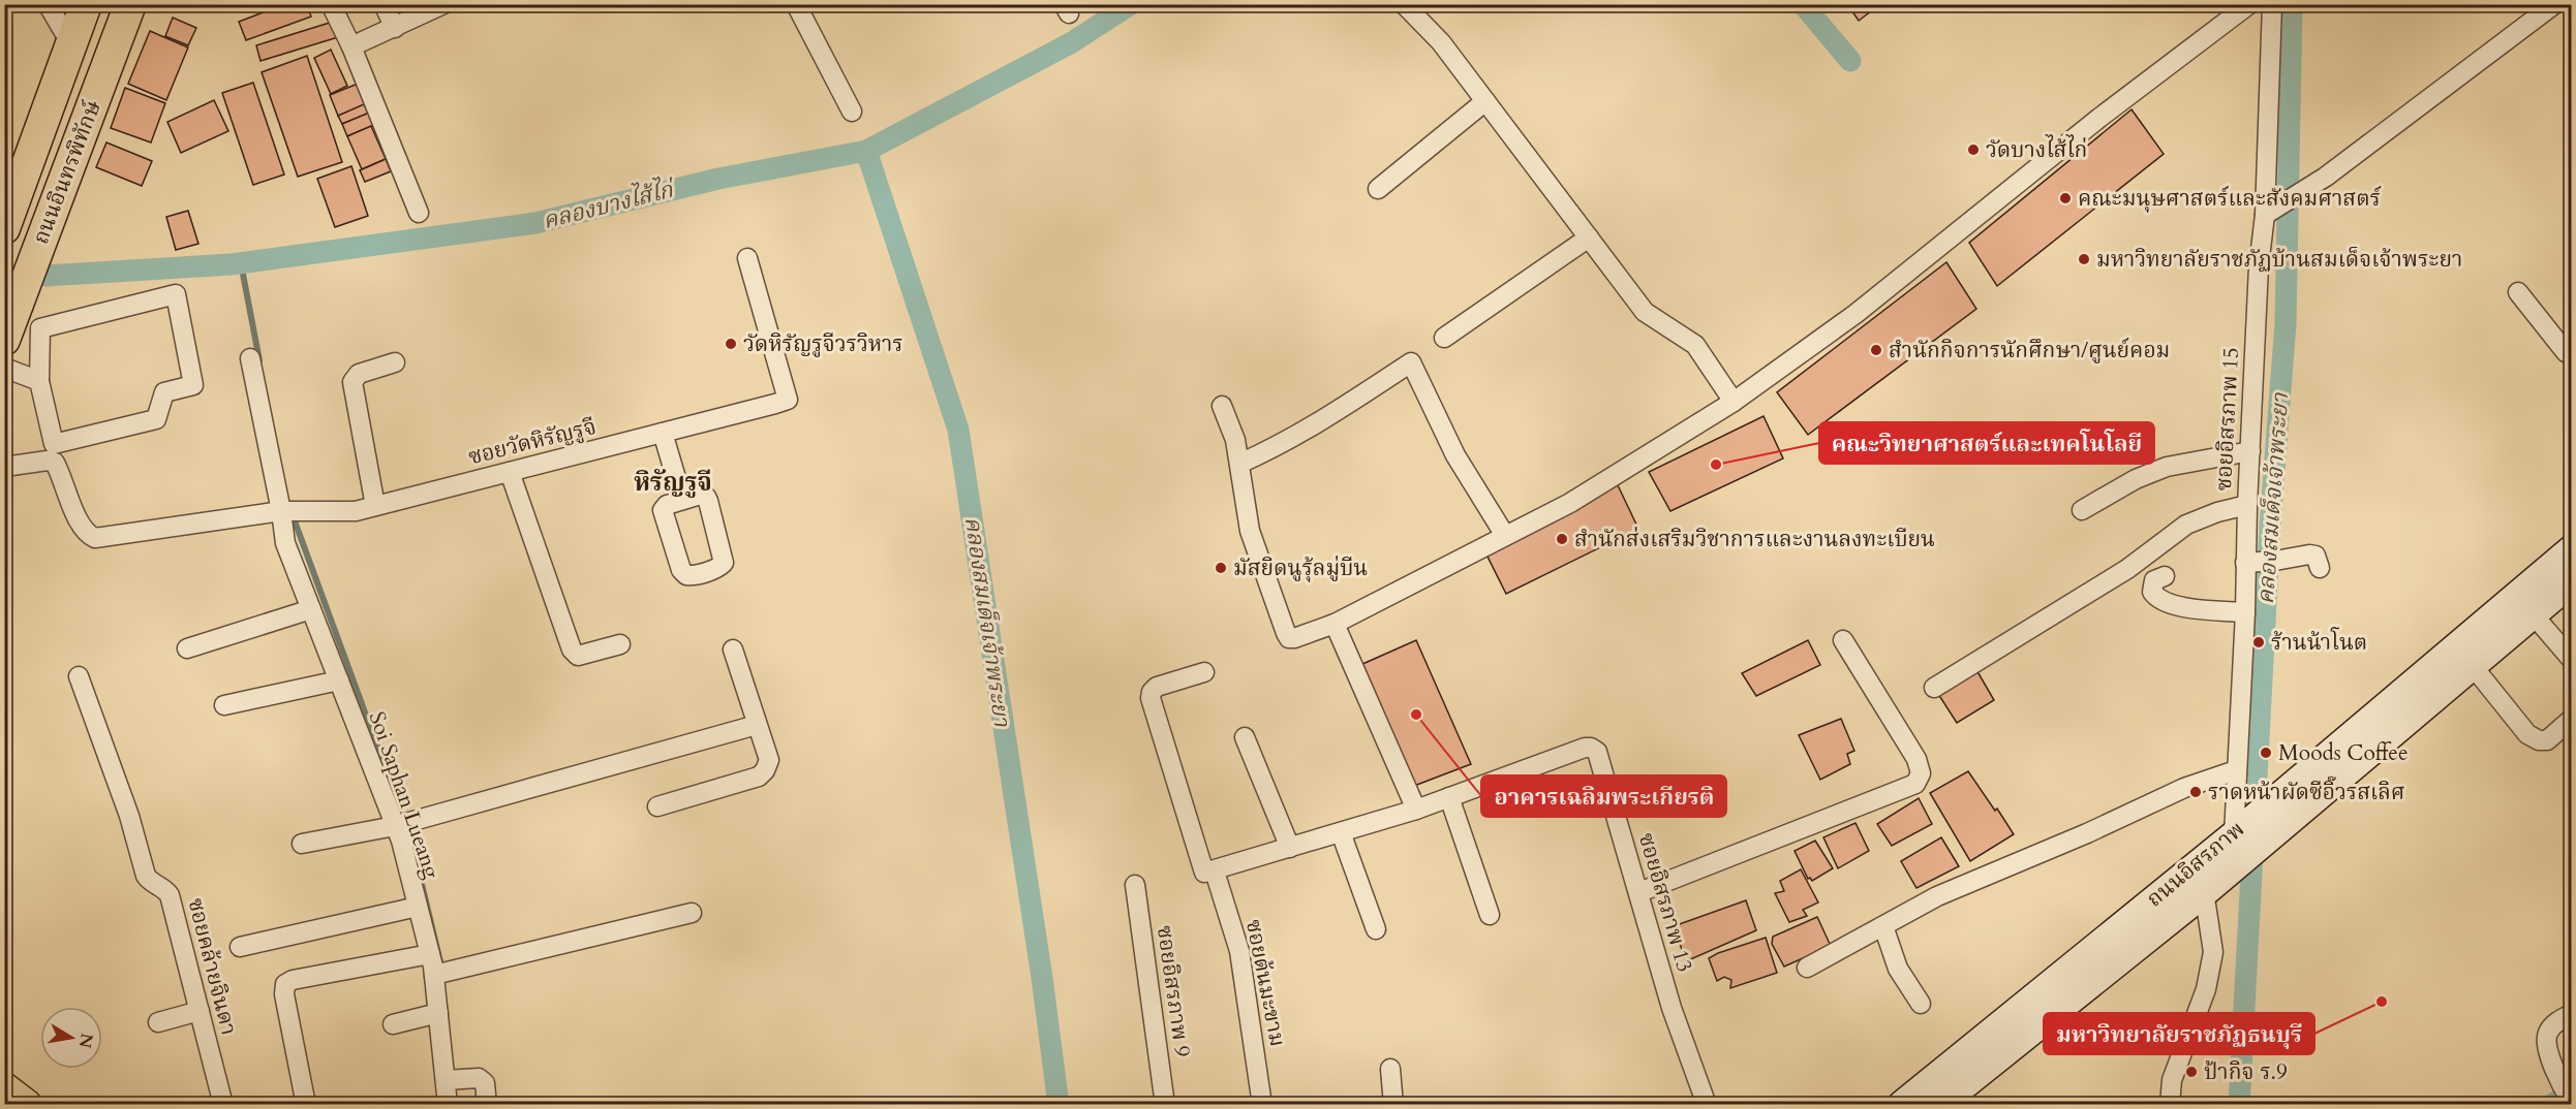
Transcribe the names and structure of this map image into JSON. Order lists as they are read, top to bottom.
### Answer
{
  "streets": {
    "main road": ["ถนนอินทรพิทักษ์", "ถนนอิสรภาพ"],
    "street": [
      "ซอยอิสรภาพ 15",
      "ซอยวัดหิรัญรูจี",
      "Soi Saphan Lueang",
      "ซอยอิสรภาพ 13",
      "ซอยคล้ายจินดา",
      "ซอยต้นมะขาม",
      "ซอยอิสรภาพ 9"
    ]
  },
  "crossings": [
    ["ซอยอิสรภาพ 15", "ถนนอิสรภาพ"],
    ["ซอยวัดหิรัญรูจี", "Soi Saphan Lueang"],
    ["ซอยอิสรภาพ 13", "ซอยต้นมะขาม"]
  ],
  "districts": ["หิรัญรูจี"],
  "water": ["คลองบางไส้ไก่", "คลองสมเด็จเจ้าพระยา"],
  "places": [
    "วัดบางไส้ไก่",
    "คณะมนุษศาสตร์และสังคมศาสตร์",
    "มหาวิทยาลัยราชภัฏบ้านสมเด็จเจ้าพระยา",
    "วัดหิรัญรูจีวรวิหาร",
    "สำนักกิจการนักศึกษา/ศูนย์คอม",
    "คณะวิทยาศาสตร์และเทคโนโลยี",
    "สำนักส่งเสริมวิชาการและงานลงทะเบียน",
    "มัสยิดนูรุ้ลมู่บีน",
    "ร้านน้าโนต",
    "อาคารเฉลิมพระเกียรติ",
    "Moods Coffee",
    "ราดหน้าผัดซีอิ๊วรสเลิศ",
    "มหาวิทยาลัยราชภัฏธนบุรี",
    "ป้ากิจ ร.9"
  ],
  "north": "right"
}
